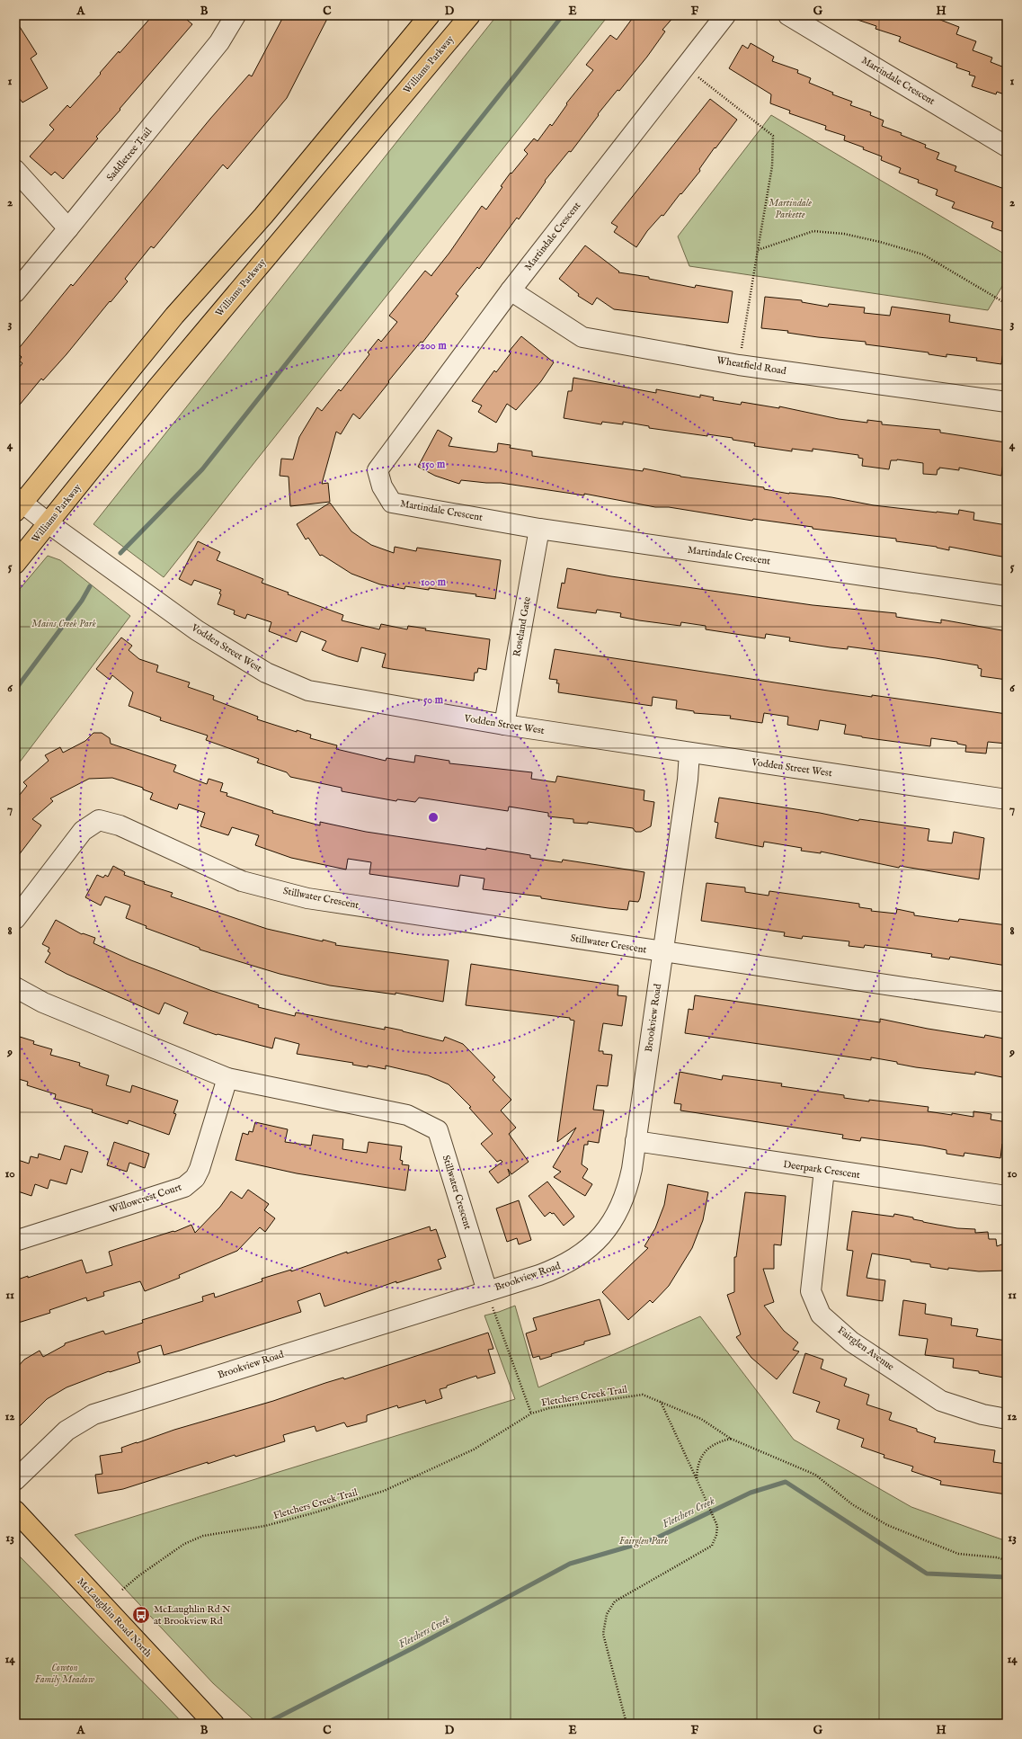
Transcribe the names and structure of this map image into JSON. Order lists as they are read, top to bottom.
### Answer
{
  "streets": {
    "main road": ["Williams Parkway", "McLaughlin Road North"],
    "street": [
      "Martindale Crescent",
      "Saddletree Trail",
      "Wheatfield Road",
      "Roseland Gate",
      "Vodden Street West",
      "Stillwater Crescent",
      "Brookview Road",
      "Deerpark Crescent",
      "Willowcrest Court",
      "Fairglen Avenue"
    ],
    "path": ["Fletchers Creek Trail"]
  },
  "crossings": [
    ["Williams Parkway", "Vodden Street West"],
    ["Martindale Crescent", "Wheatfield Road"],
    ["Martindale Crescent", "Roseland Gate"],
    ["Roseland Gate", "Vodden Street West"],
    ["Vodden Street West", "Brookview Road"],
    ["Stillwater Crescent", "Brookview Road"],
    ["Stillwater Crescent", "Willowcrest Court"],
    ["Brookview Road", "Deerpark Crescent"],
    ["Deerpark Crescent", "Fairglen Avenue"]
  ],
  "water": ["Fletchers Creek"],
  "parks": [
    "Martindale Parkette",
    "Mains Creek Park",
    "Fairglen Park",
    "Cowton Family Meadow"
  ],
  "places": {
    "bus stop": ["McLaughlin Rd N at Brookview Rd"]
  },
  "grid": {
    "columns": [
      "A",
      "B",
      "C",
      "D",
      "E",
      "F",
      "G",
      "H"
    ],
    "rows": [
      "1",
      "2",
      "3",
      "4",
      "5",
      "6",
      "7",
      "8",
      "9",
      "10",
      "11",
      "12",
      "13",
      "14"
    ]
  },
  "rings": [
    "200 m",
    "150 m",
    "100 m",
    "50 m"
  ]
}
